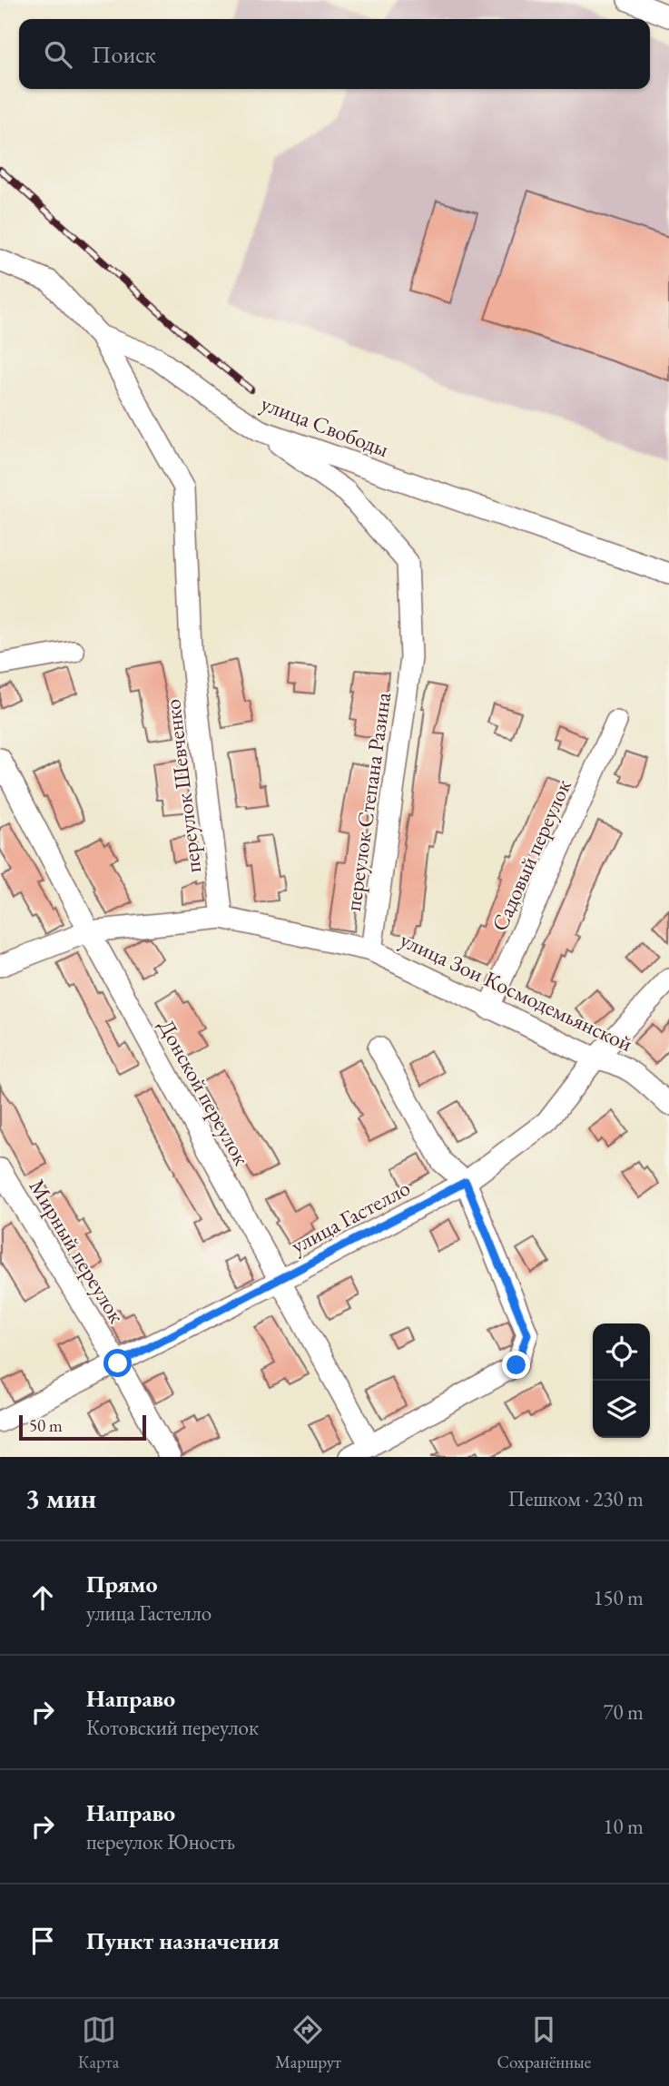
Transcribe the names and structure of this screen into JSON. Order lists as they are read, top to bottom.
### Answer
{
  "streets": {
    "street": [
      "улица Свободы",
      "переулок Шевченко",
      "переулок Степана Разина",
      "Садовый переулок",
      "улица Зои Космодемьянской",
      "Донской переулок",
      "улица Гастелло",
      "Мирный переулок"
    ]
  },
  "crossings": [
    ["улица Свободы", "переулок Шевченко"],
    ["улица Свободы", "переулок Степана Разина"],
    ["переулок Шевченко", "улица Зои Космодемьянской"],
    ["переулок Степана Разина", "улица Зои Космодемьянской"],
    ["Садовый переулок", "улица Зои Космодемьянской"],
    ["улица Зои Космодемьянской", "Донской переулок"],
    ["улица Зои Космодемьянской", "улица Гастелло"],
    ["Донской переулок", "улица Гастелло"],
    ["улица Гастелло", "Мирный переулок"]
  ],
  "scale_bar": "50 m",
  "page": {
    "search": "Поиск",
    "scale": "50 m",
    "heading": ["3 мин", "Пешком · 230 m"],
    "list": [
      ["Прямо", "улица Гастелло", "150 m"],
      ["Направо", "Котовский переулок", "70 m"],
      ["Направо", "переулок Юность", "10 m"],
      "Пункт назначения"
    ],
    "nav": ["Карта", "Маршрут", "Сохранённые"]
  }
}
